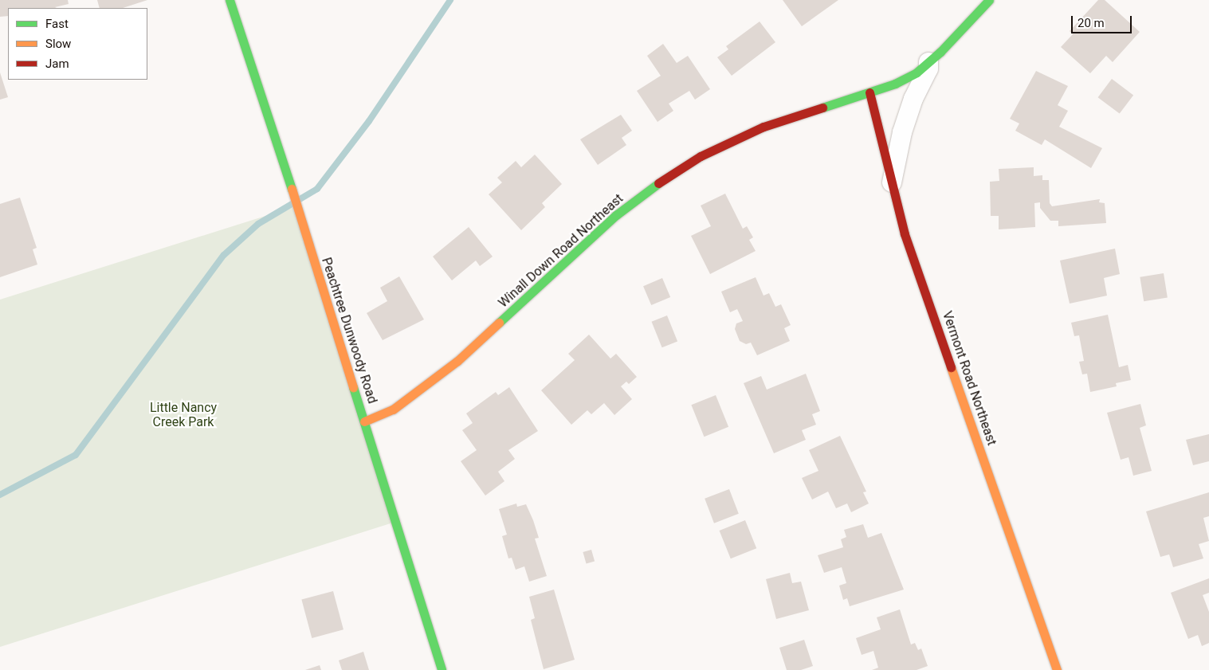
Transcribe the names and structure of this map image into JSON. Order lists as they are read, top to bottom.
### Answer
{
  "streets": {
    "street": ["Winall Down Road Northeast", "Peachtree Dunwoody Road", "Vermont Road Northeast"]
  },
  "crossings": [
    ["Winall Down Road Northeast", "Peachtree Dunwoody Road"],
    ["Winall Down Road Northeast", "Vermont Road Northeast"]
  ],
  "parks": ["Little Nancy Creek Park"],
  "legend": ["Fast", "Slow", "Jam"],
  "scale_bar": "20 m"
}
